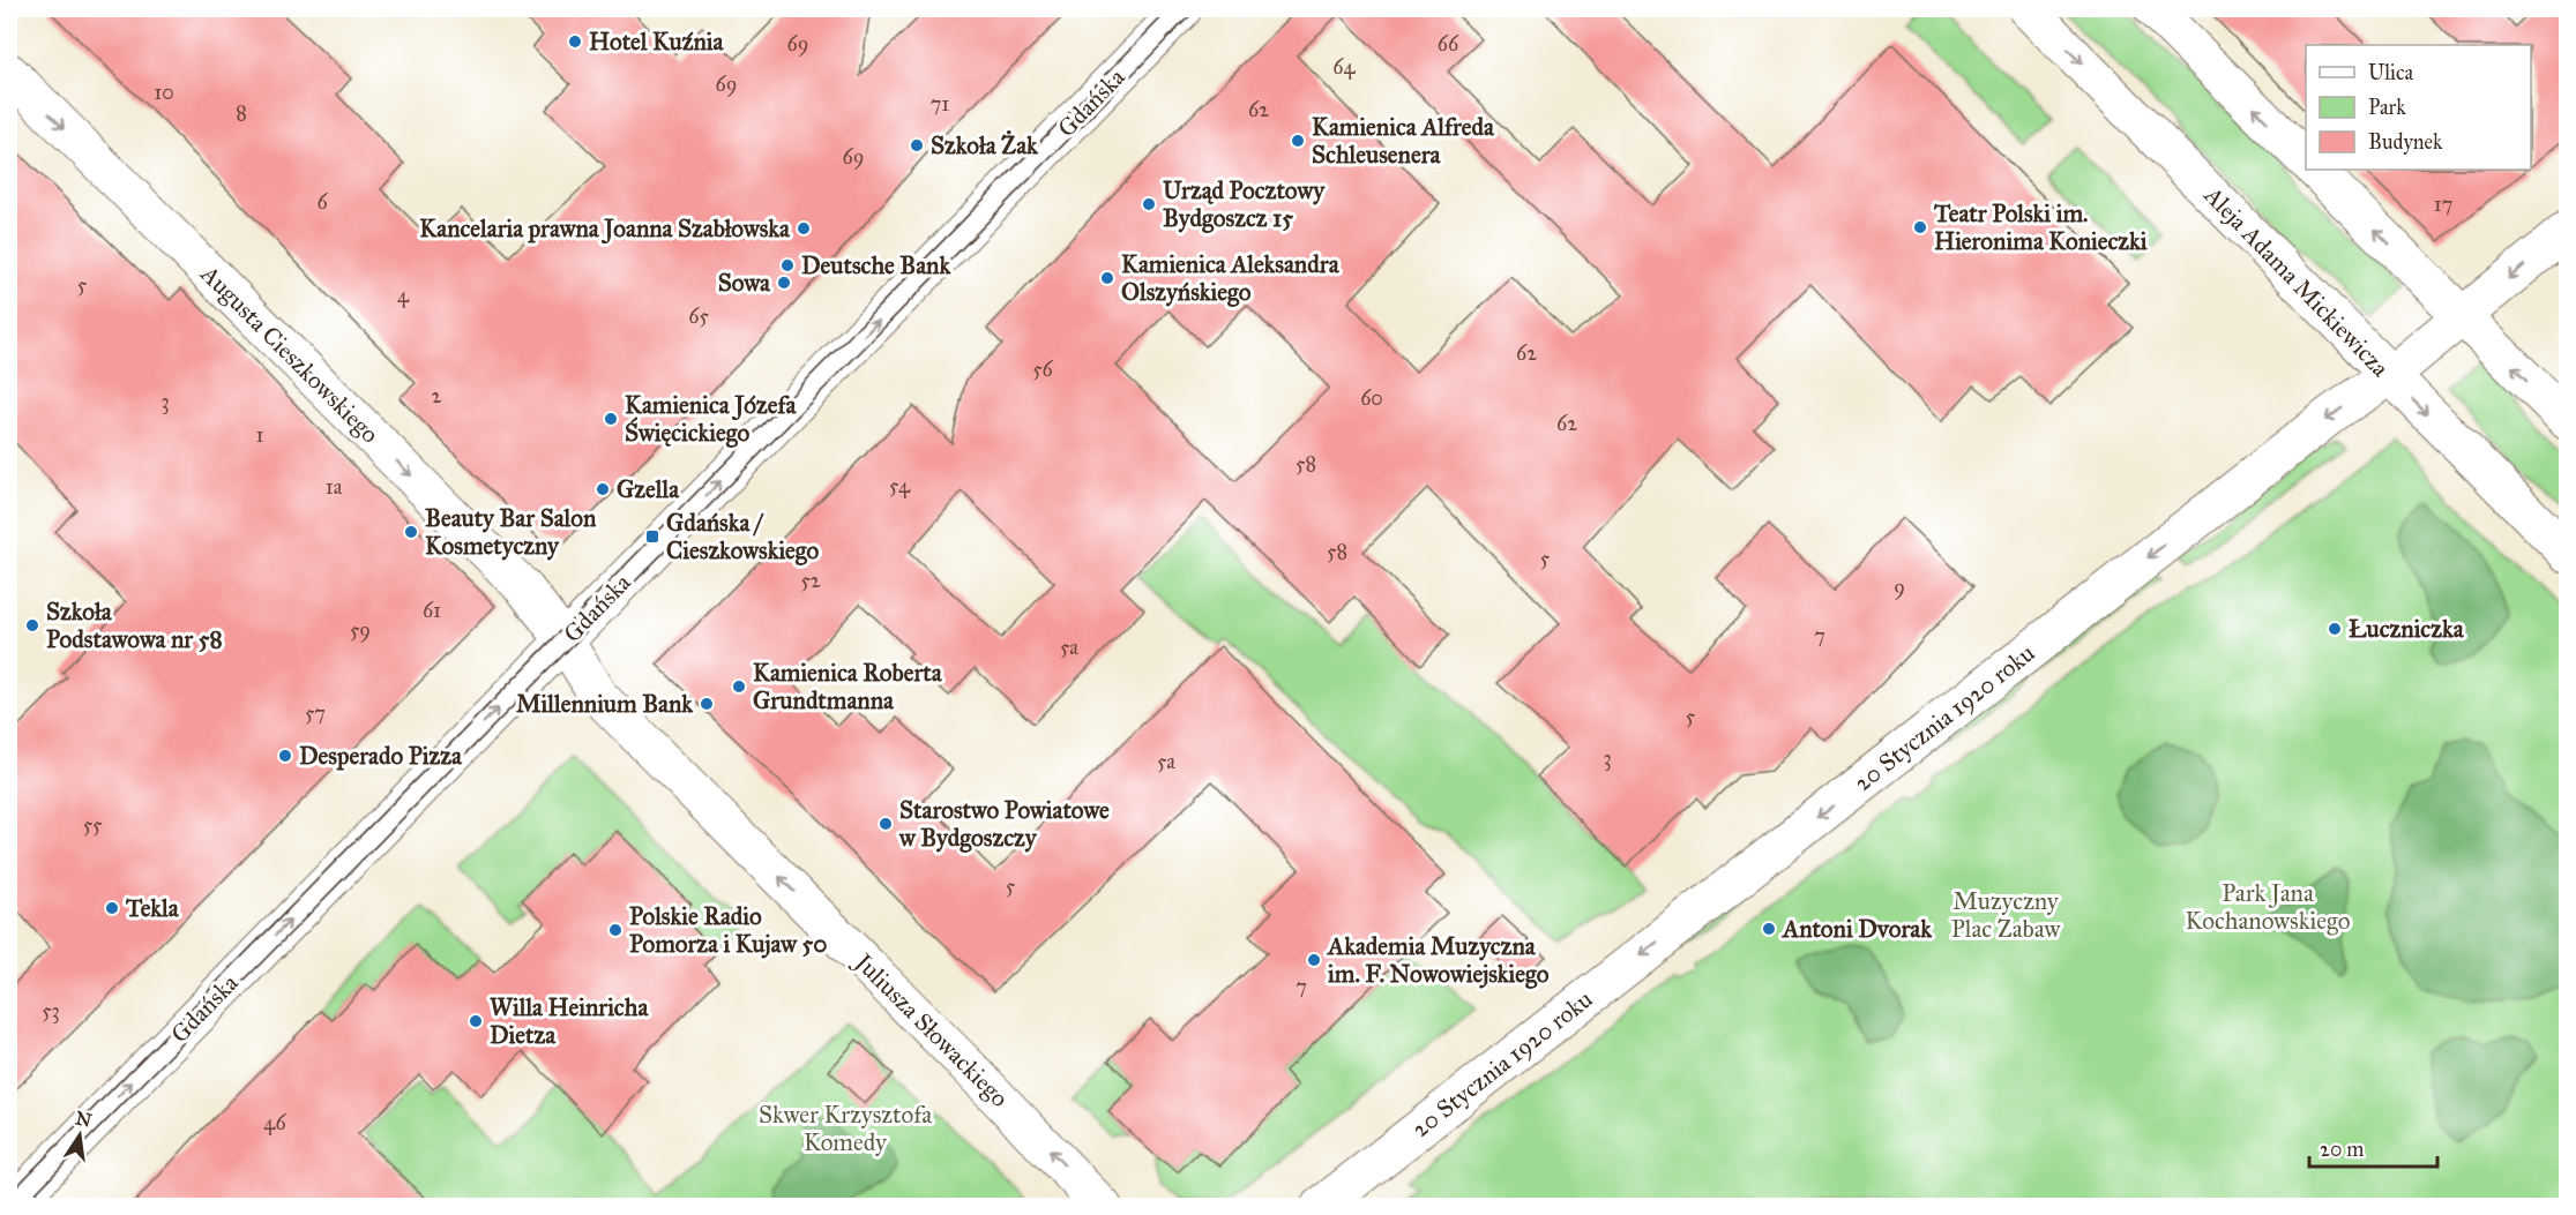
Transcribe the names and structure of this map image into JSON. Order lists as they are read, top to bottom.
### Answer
{
  "streets": {
    "street": [
      "Gdańska",
      "Aleja Adama Mickiewicza",
      "Augusta Cieszkowskiego",
      "20 Stycznia 1920 roku",
      "Juliusza Słowackiego"
    ]
  },
  "crossings": [
    ["Gdańska", "Augusta Cieszkowskiego"],
    ["Gdańska", "Juliusza Słowackiego"],
    ["Aleja Adama Mickiewicza", "20 Stycznia 1920 roku"],
    ["Augusta Cieszkowskiego", "Juliusza Słowackiego"]
  ],
  "one_way": [
    "Gdańska",
    "Augusta Cieszkowskiego",
    "20 Stycznia 1920 roku",
    "Juliusza Słowackiego"
  ],
  "parks": ["Park Jana Kochanowskiego", "Muzyczny Plac Zabaw", "Skwer Krzysztofa Komedy"],
  "places": {
    "other": [
      "Hotel Kuźnia",
      "Kamienica Alfreda Schleusenera",
      "Szkoła Żak",
      "Urząd Pocztowy Bydgoszcz 15",
      "Teatr Polski im. Hieronima Konieczki",
      "Kancelaria prawna Joanna Szabłowska",
      "Deutsche Bank",
      "Kamienica Aleksandra Olszyńskiego",
      "Sowa",
      "Kamienica Józefa Święcickiego",
      "Gzella",
      "Beauty Bar Salon Kosmetyczny",
      "Szkoła Podstawowa nr 58",
      "Łuczniczka",
      "Kamienica Roberta Grundtmanna",
      "Millennium Bank",
      "Desperado Pizza",
      "Starostwo Powiatowe w Bydgoszczy",
      "Tekla",
      "Antoni Dvorak",
      "Polskie Radio Pomorza i Kujaw 50",
      "Akademia Muzyczna im. F. Nowowiejskiego",
      "Willa Heinricha Dietza"
    ],
    "transit": ["Gdańska / Cieszkowskiego"]
  },
  "house_numbers": [
    "69",
    "66",
    "64",
    "69",
    "10",
    "71",
    "62",
    "8",
    "69",
    "6",
    "17",
    "5",
    "4",
    "65",
    "62",
    "56",
    "2",
    "60",
    "3",
    "62",
    "1",
    "58",
    "54",
    "1a",
    "58",
    "5",
    "52",
    "9",
    "61",
    "59",
    "7",
    "5a",
    "57",
    "5",
    "3",
    "5a",
    "55",
    "5",
    "7",
    "53",
    "46"
  ],
  "legend": ["Ulica", "Park", "Budynek"],
  "scale_bar": "20 m",
  "north": "top"
}
